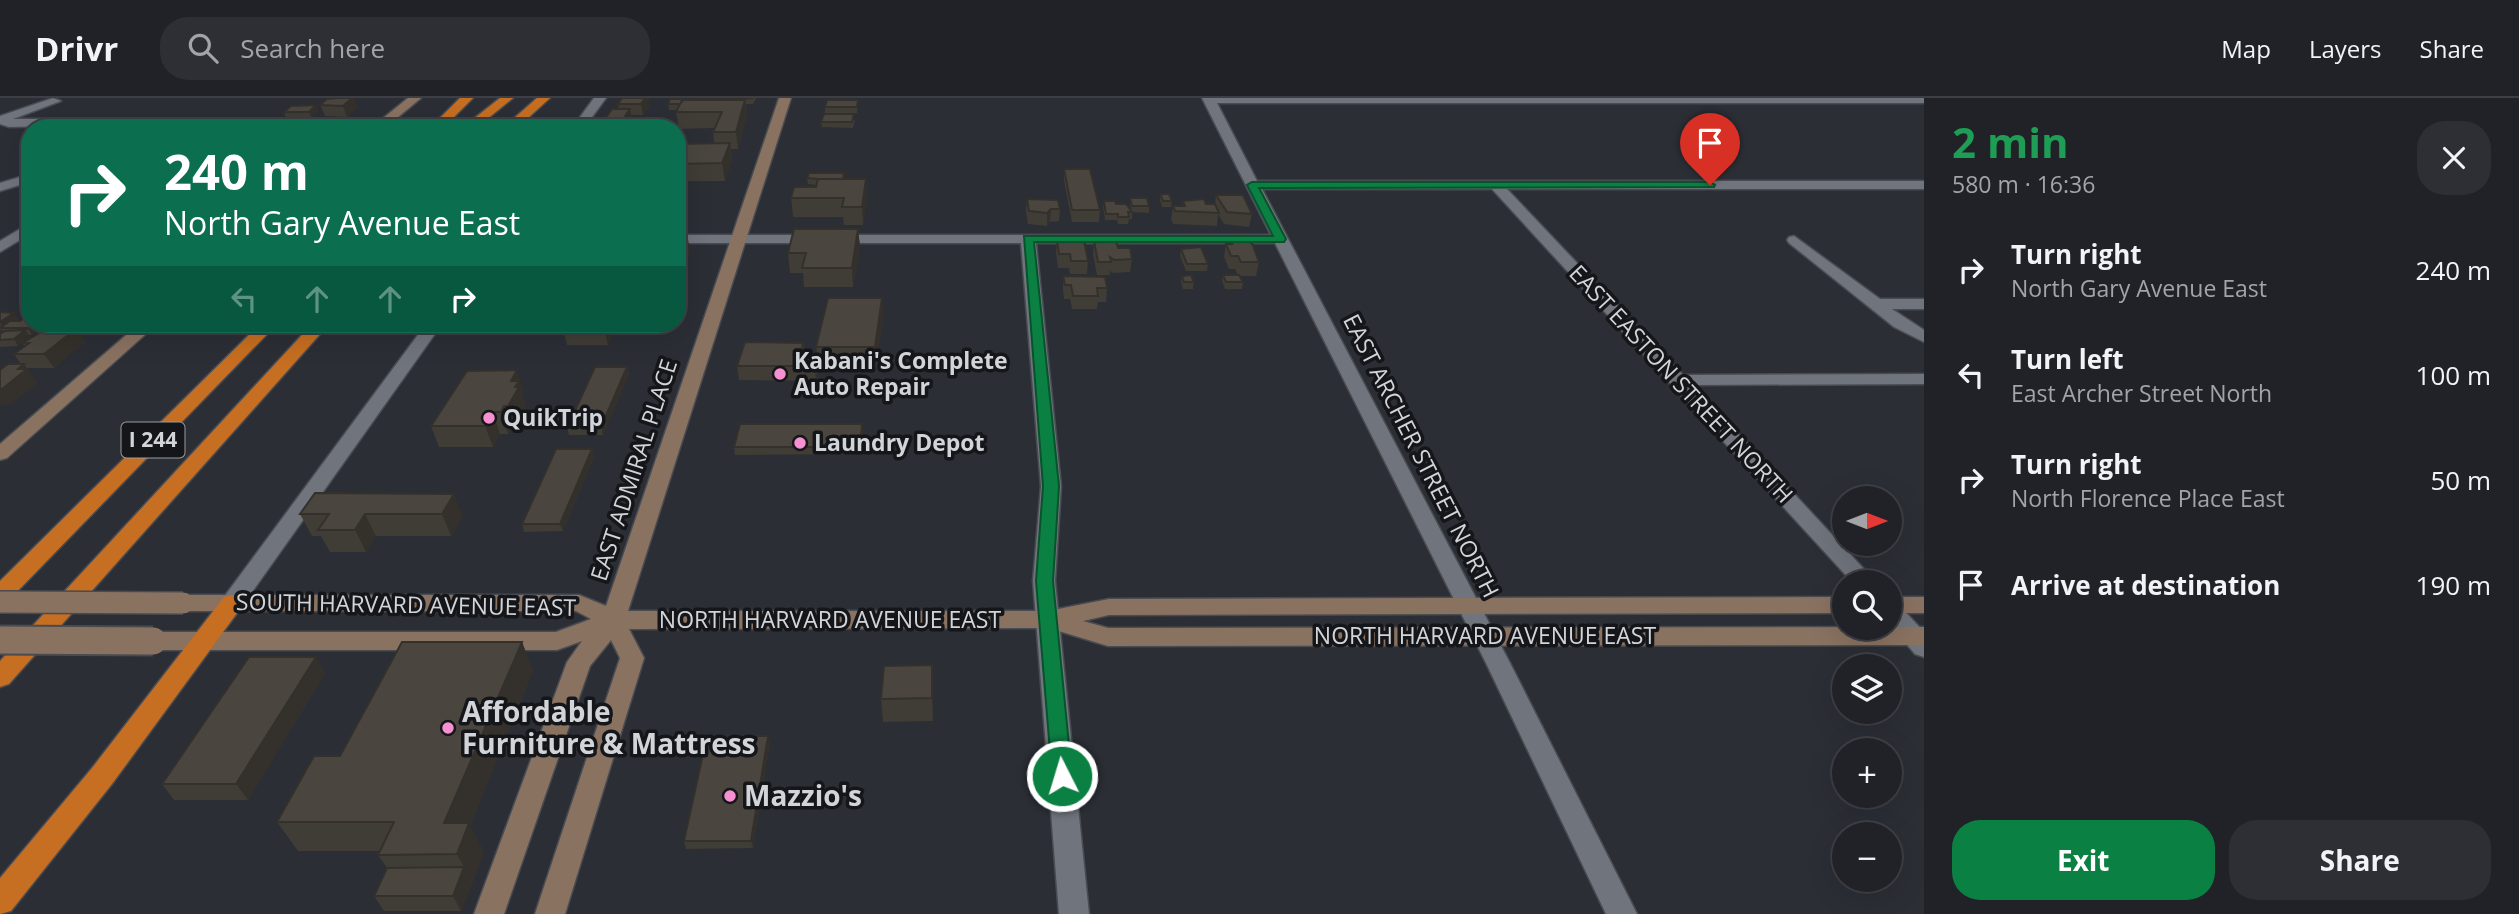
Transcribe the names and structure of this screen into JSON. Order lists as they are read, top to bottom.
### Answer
{
  "streets": {
    "highway": ["I 244"],
    "main road": ["EAST ADMIRAL PLACE", "SOUTH HARVARD AVENUE EAST", "NORTH HARVARD AVENUE EAST"],
    "street": ["EAST EASTON STREET NORTH", "EAST ARCHER STREET NORTH"]
  },
  "crossings": [
    ["EAST ARCHER STREET NORTH", "NORTH HARVARD AVENUE EAST"],
    ["EAST ADMIRAL PLACE", "SOUTH HARVARD AVENUE EAST"],
    ["EAST ADMIRAL PLACE", "NORTH HARVARD AVENUE EAST"],
    ["SOUTH HARVARD AVENUE EAST", "NORTH HARVARD AVENUE EAST"]
  ],
  "places": [
    "Kabani's Complete Auto Repair",
    "QuikTrip",
    "Laundry Depot",
    "Affordable Furniture & Mattress",
    "Mazzio's"
  ],
  "north": "right",
  "page": {
    "header": "Drivr",
    "search": "Search here",
    "nav": ["Map", "Layers", "Share"],
    "heading": ["2 min", "580 m · 16:36"],
    "turn": ["240 m", "North Gary Avenue East"],
    "list": [
      {
        "name": "Turn right",
        "note": "North Gary Avenue East",
        "value": "240 m"
      },
      {
        "name": "Turn left",
        "note": "East Archer Street North",
        "value": "100 m"
      },
      {
        "name": "Turn right",
        "note": "North Florence Place East",
        "value": "50 m"
      },
      {
        "name": "Arrive at destination",
        "value": "190 m"
      }
    ],
    "map_buttons": ["+", "−"],
    "buttons": ["Exit", "Share"]
  }
}
